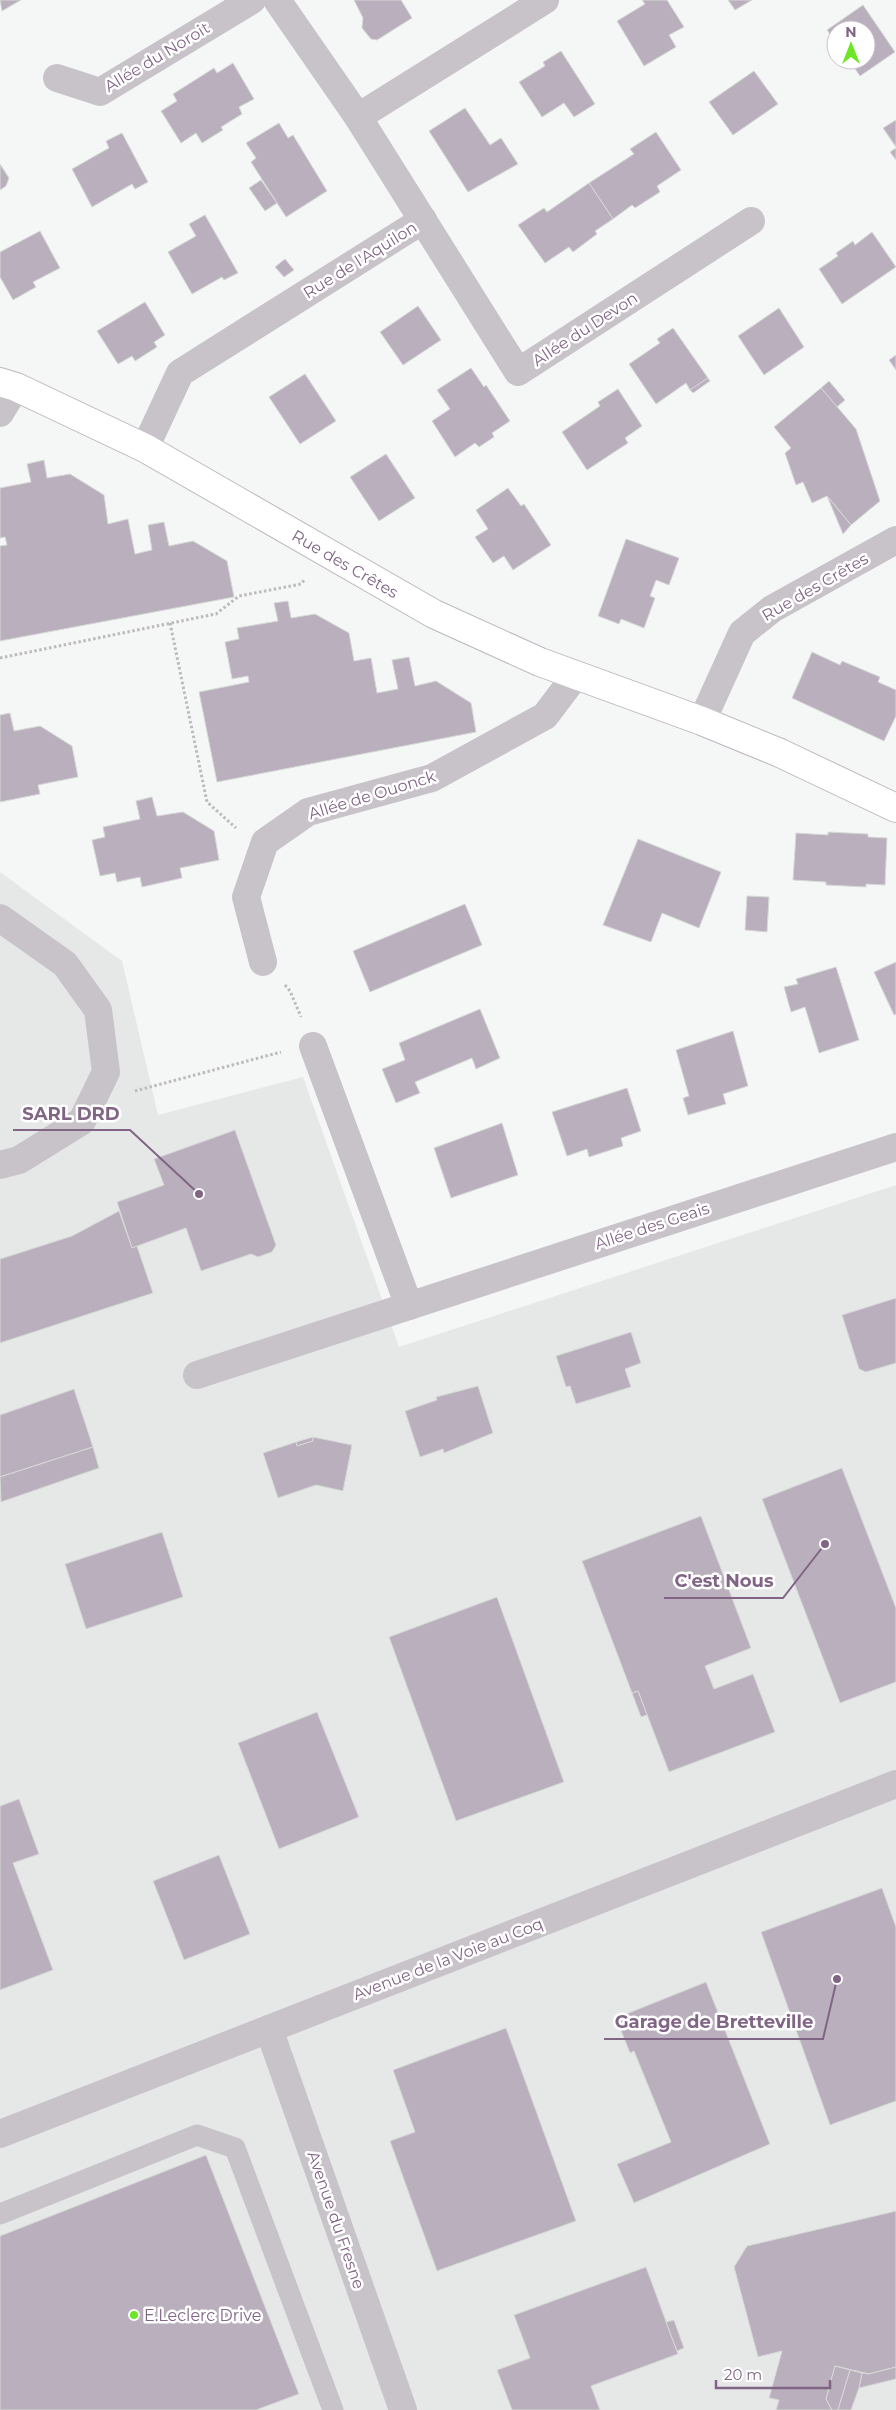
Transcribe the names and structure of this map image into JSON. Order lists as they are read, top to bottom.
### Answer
{
  "streets": {
    "street": [
      "Allée du Noroit",
      "Rue de l'Aquilon",
      "Allée du Devon",
      "Rue des Crêtes",
      "Allée de Ouonck",
      "Allée des Geais",
      "Avenue de la Voie au Coq",
      "Avenue du Fresne"
    ]
  },
  "crossings": [
    ["Rue de l'Aquilon", "Allée du Devon"],
    ["Rue de l'Aquilon", "Rue des Crêtes"],
    ["Rue des Crêtes", "Allée de Ouonck"],
    ["Avenue de la Voie au Coq", "Avenue du Fresne"]
  ],
  "places": [
    "SARL DRD",
    "C'est Nous",
    "Garage de Bretteville",
    "E.Leclerc Drive"
  ],
  "scale_bar": "20 m",
  "north": "top"
}
